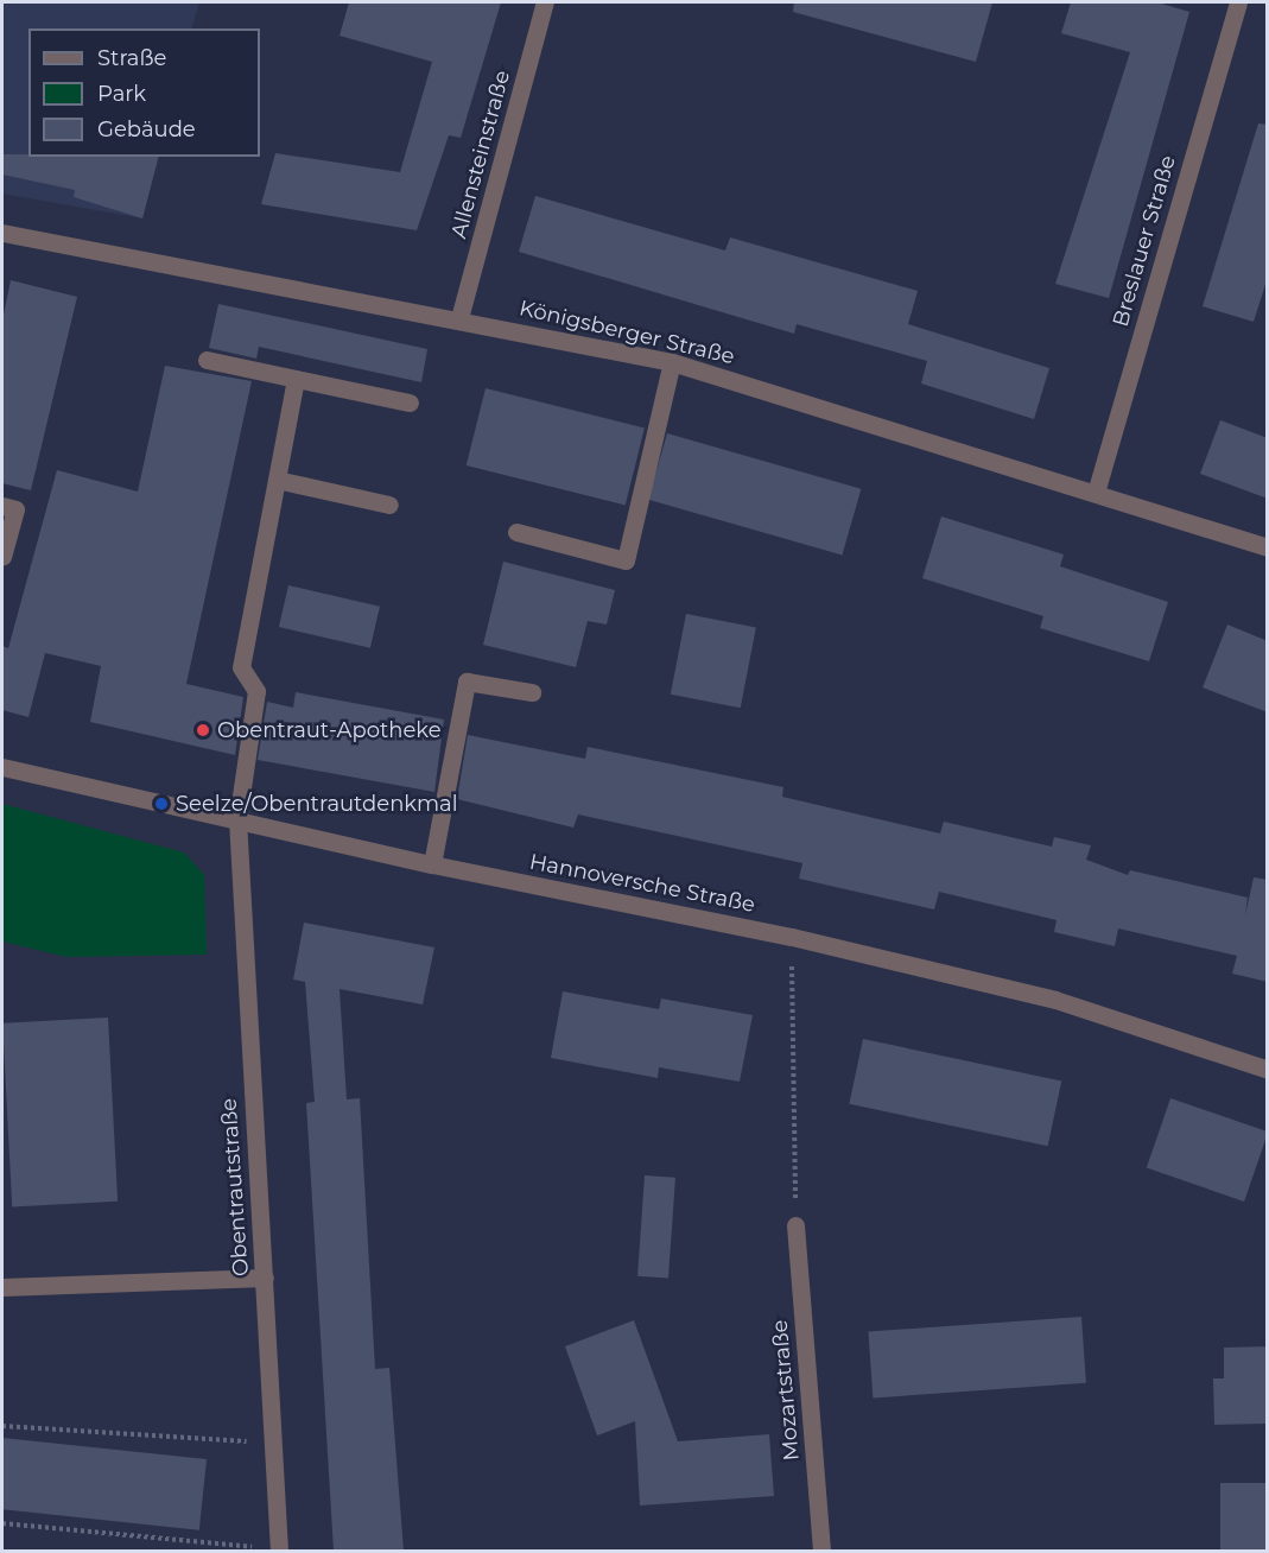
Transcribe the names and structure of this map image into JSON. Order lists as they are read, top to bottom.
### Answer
{
  "streets": {
    "street": [
      "Allensteinstraße",
      "Breslauer Straße",
      "Königsberger Straße",
      "Hannoversche Straße",
      "Obentrautstraße",
      "Mozartstraße"
    ]
  },
  "crossings": [
    ["Allensteinstraße", "Königsberger Straße"],
    ["Breslauer Straße", "Königsberger Straße"],
    ["Hannoversche Straße", "Obentrautstraße"]
  ],
  "places": ["Obentraut-Apotheke", "Seelze/Obentrautdenkmal"],
  "legend": ["Straße", "Park", "Gebäude"]
}
